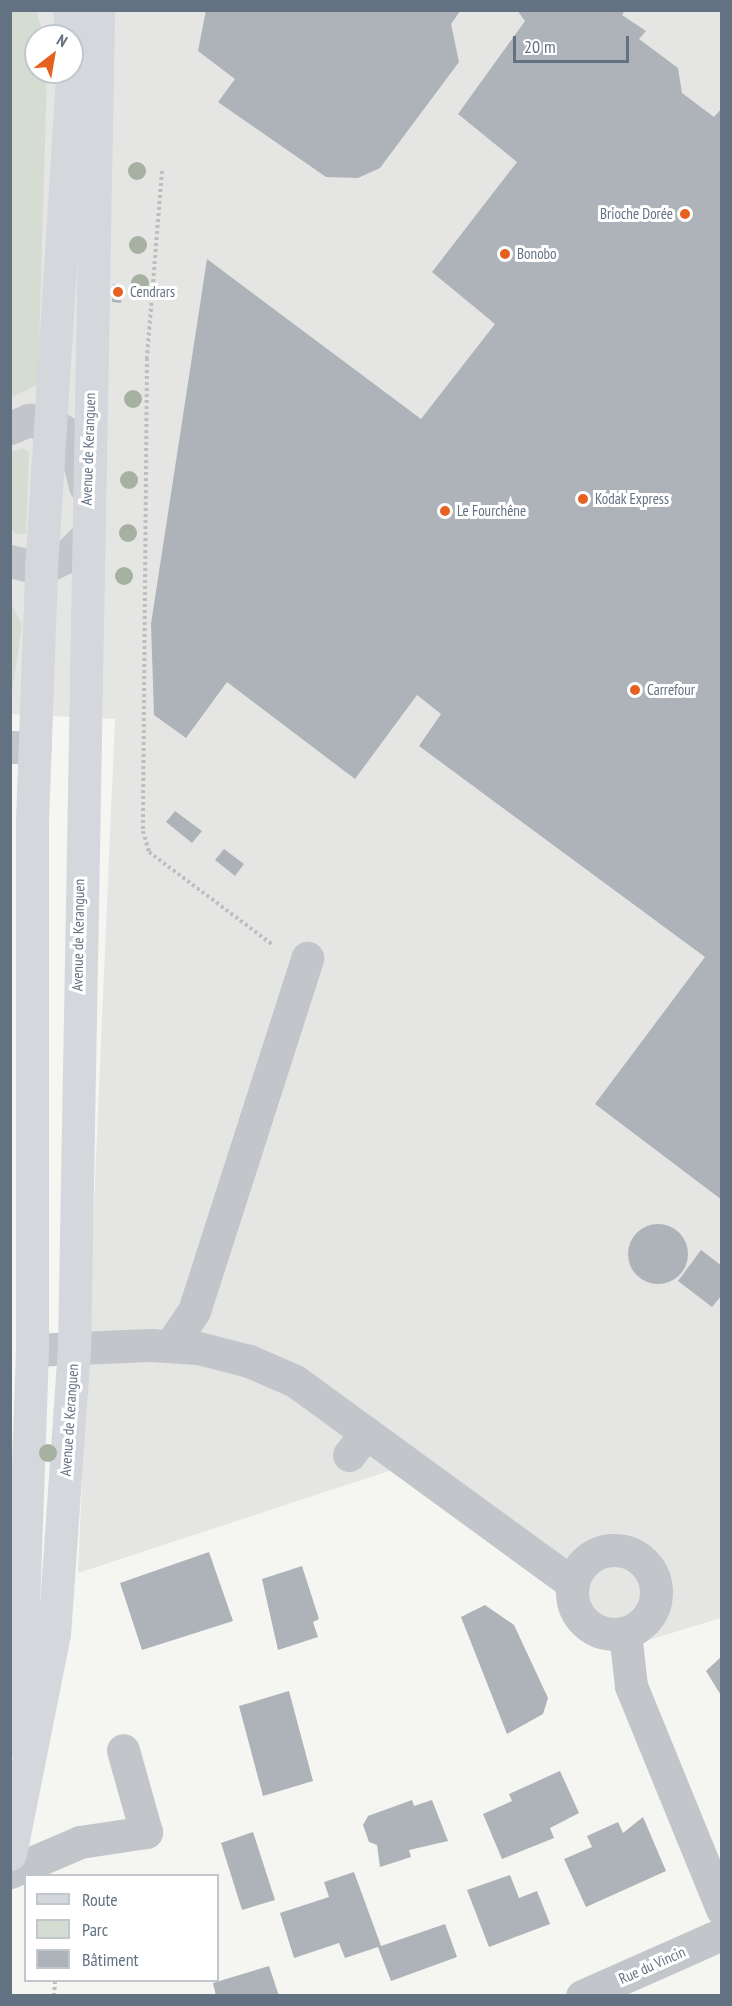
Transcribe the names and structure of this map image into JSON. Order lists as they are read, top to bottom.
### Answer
{
  "streets": {
    "main road": ["Avenue de Keranguen"],
    "street": ["Rue du Vincin"]
  },
  "places": [
    "Brioche Dorée",
    "Bonobo",
    "Cendrars",
    "Kodak Express",
    "Le Fourchêne",
    "Carrefour"
  ],
  "legend": ["Route", "Parc", "Bâtiment"],
  "scale_bar": "20 m",
  "north": "top right"
}
